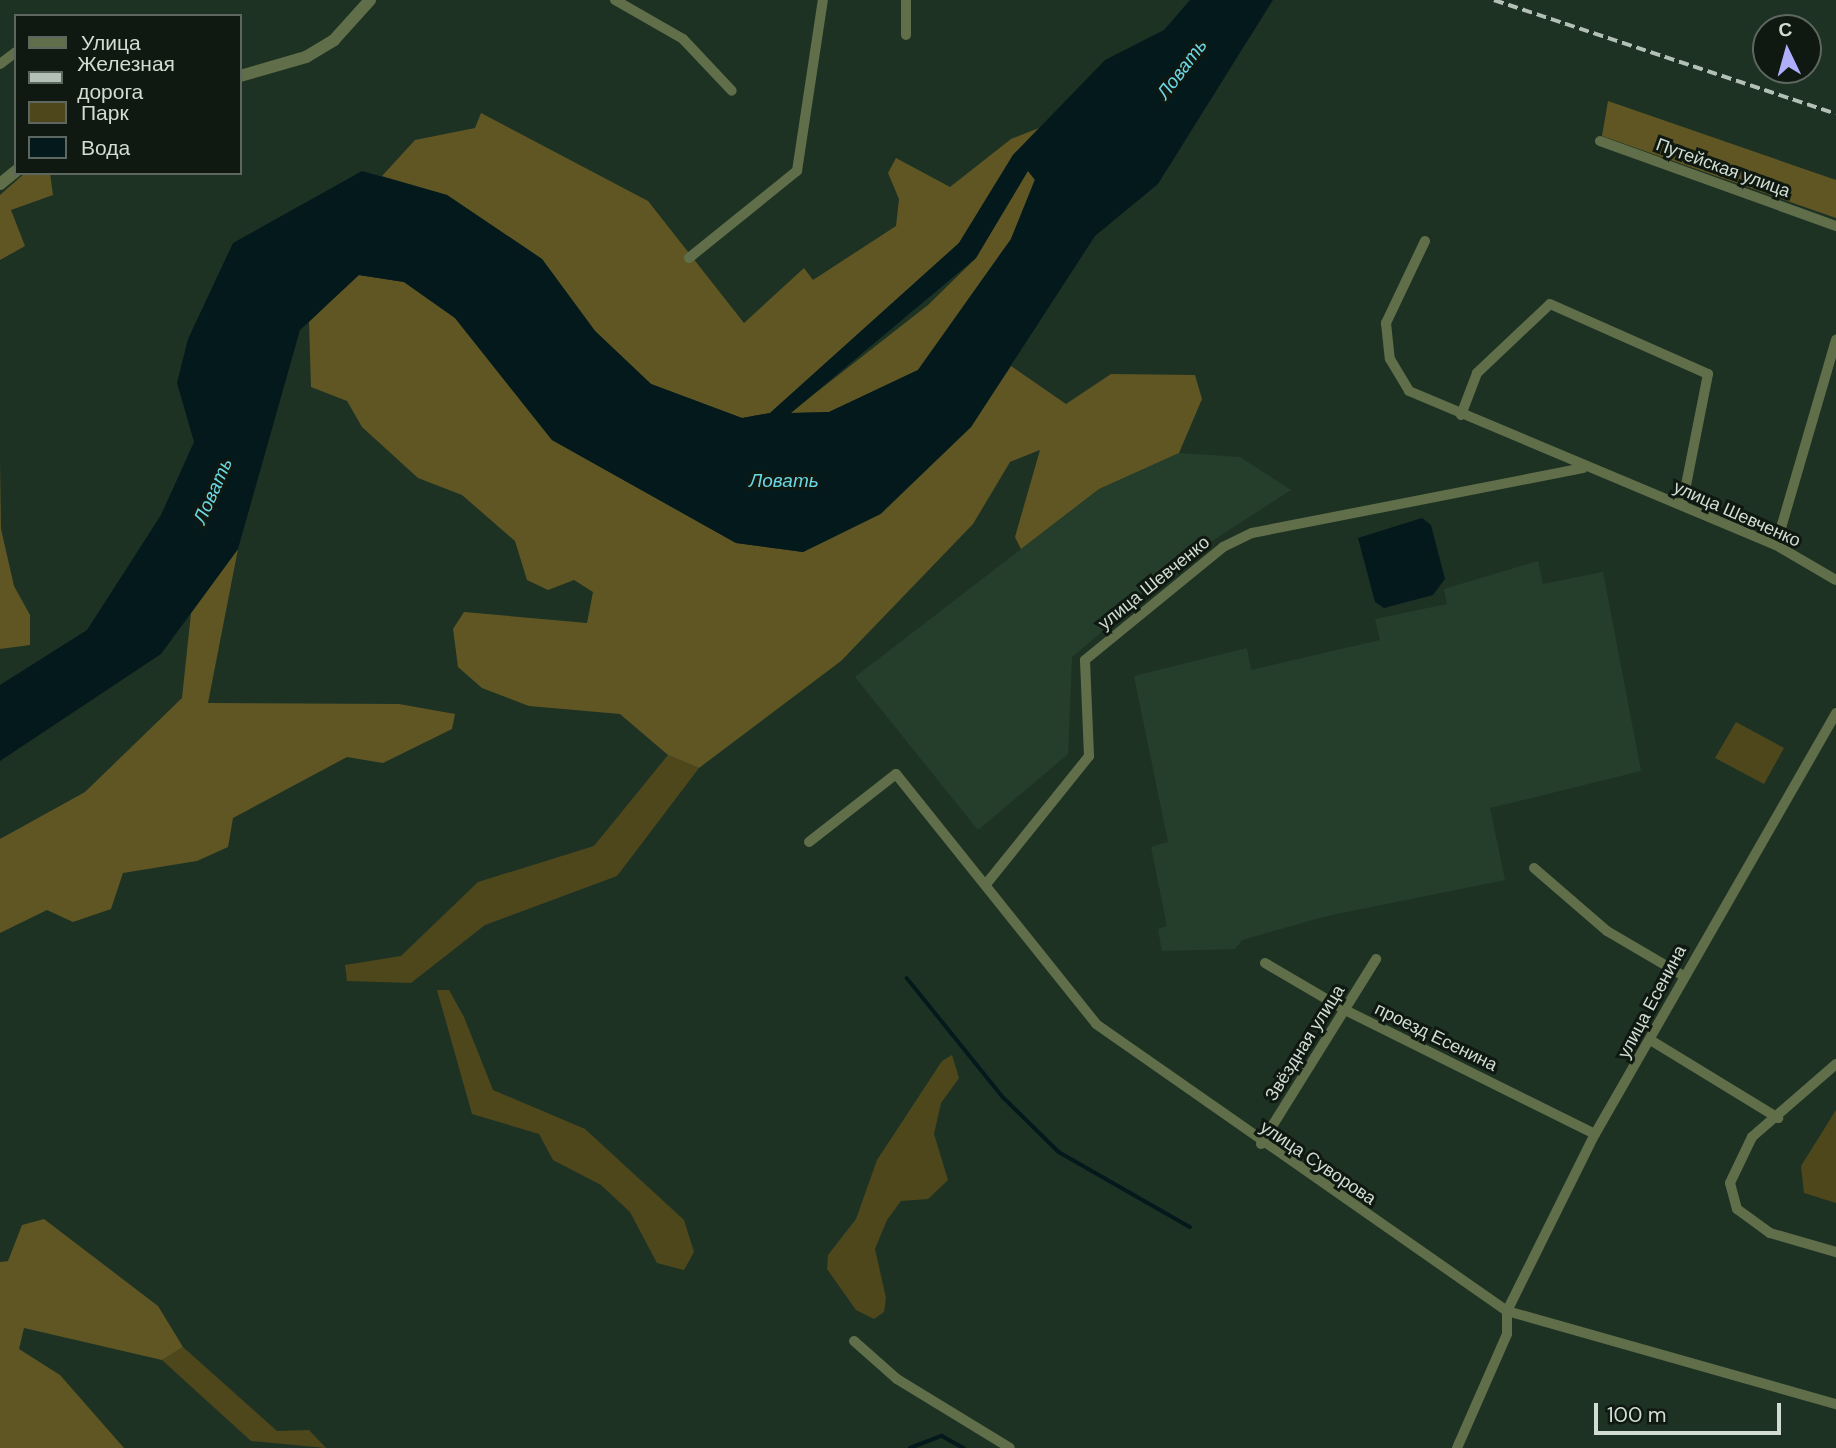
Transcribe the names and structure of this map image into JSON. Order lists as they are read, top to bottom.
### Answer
{
  "streets": {
    "street": [
      "Путейская улица",
      "улица Шевченко",
      "улица Есенина",
      "проезд Есенина",
      "Звёздная улица",
      "улица Суворова"
    ]
  },
  "crossings": [
    ["улица Шевченко", "улица Суворова"],
    ["улица Есенина", "проезд Есенина"],
    ["улица Есенина", "улица Суворова"],
    ["проезд Есенина", "Звёздная улица"],
    ["Звёздная улица", "улица Суворова"]
  ],
  "water": ["Ловать"],
  "legend": [
    "Улица",
    "Железная дорога",
    "Парк",
    "Вода"
  ],
  "scale_bar": "100 m",
  "north": "top"
}
